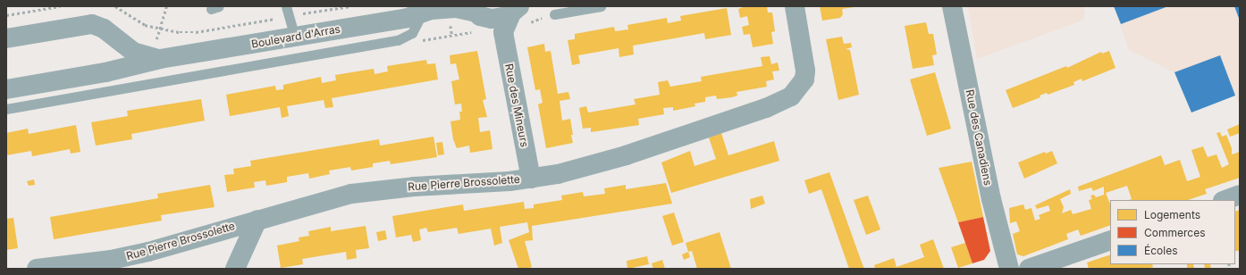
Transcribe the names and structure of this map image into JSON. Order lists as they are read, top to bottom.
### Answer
{
  "streets": {
    "street": [
      "Boulevard d'Arras",
      "Rue des Mineurs",
      "Rue des Canadiens",
      "Rue Pierre Brossolette"
    ]
  },
  "crossings": [
    ["Rue des Mineurs", "Rue Pierre Brossolette"]
  ],
  "legend": ["Logements", "Commerces", "Écoles"]
}
